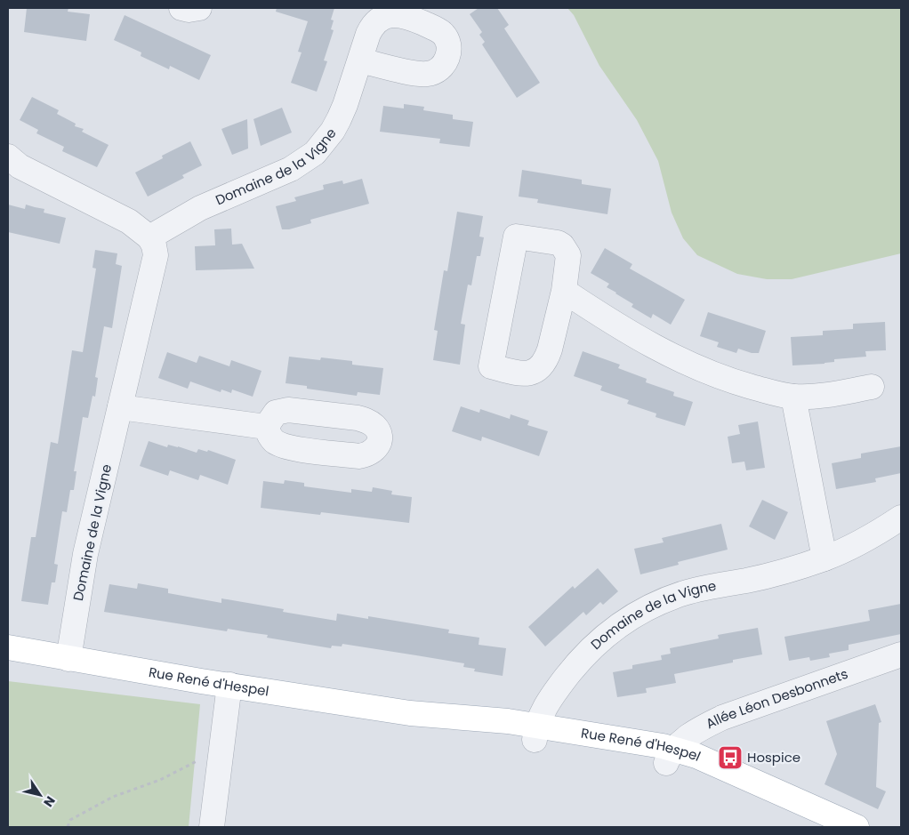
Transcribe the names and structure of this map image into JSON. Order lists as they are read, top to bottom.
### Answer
{
  "streets": {
    "main road": ["Rue René d'Hespel"],
    "street": ["Domaine de la Vigne", "Allée Léon Desbonnets"]
  },
  "crossings": [
    ["Domaine de la Vigne", "Rue René d'Hespel"],
    ["Rue René d'Hespel", "Allée Léon Desbonnets"]
  ],
  "places": {
    "bus stop": ["Hospice"]
  },
  "north": "bottom right"
}
